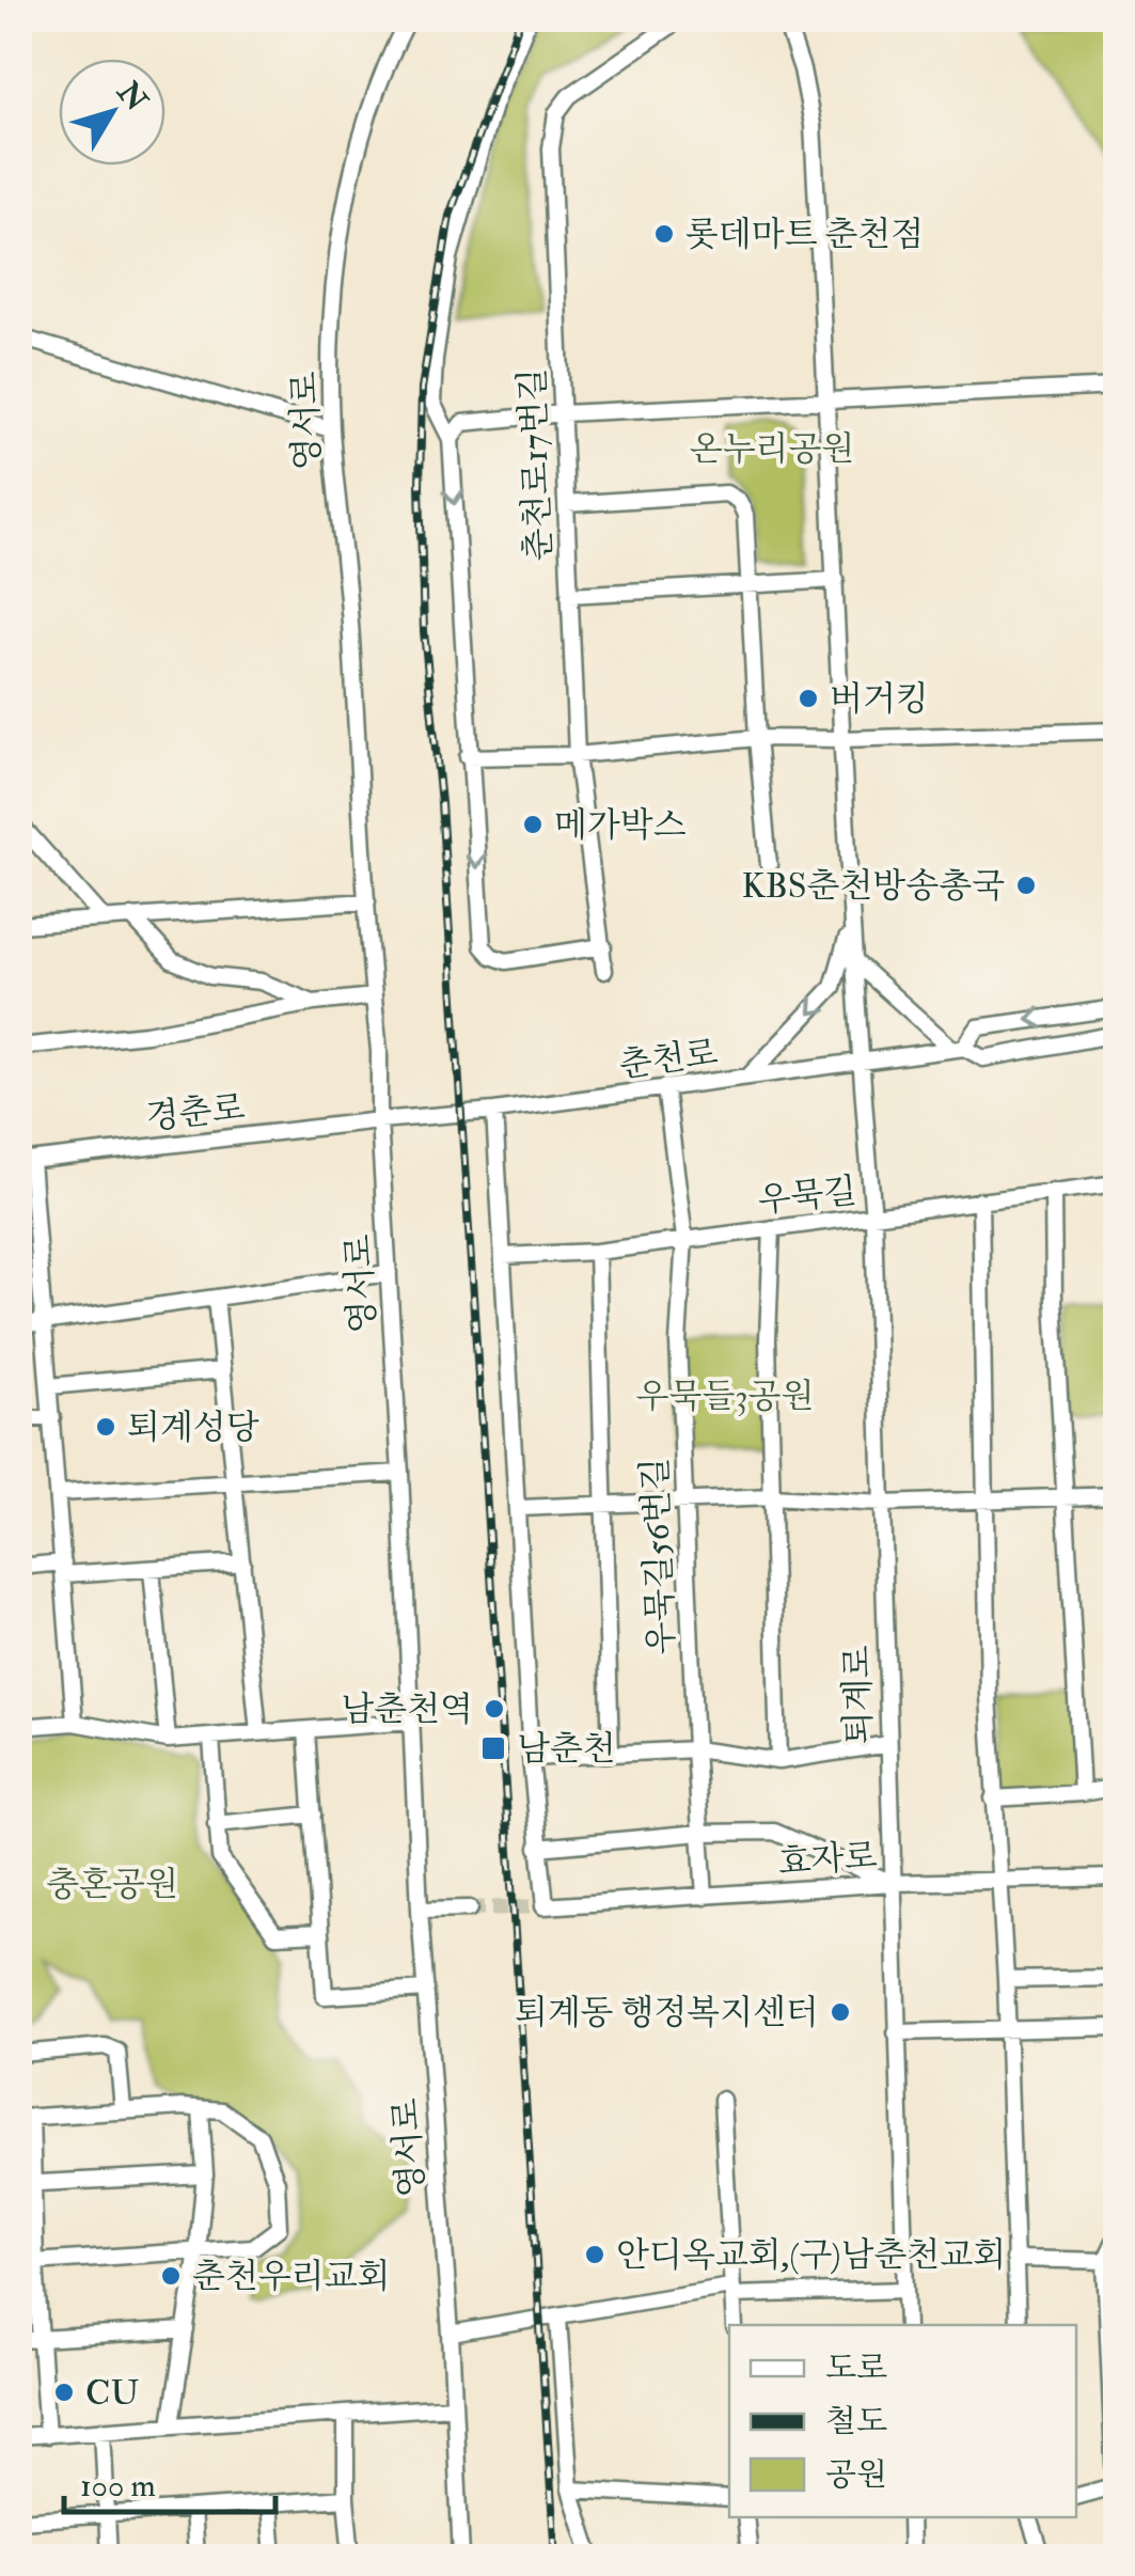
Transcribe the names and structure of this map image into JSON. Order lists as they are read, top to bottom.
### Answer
{
  "streets": {
    "street": [
      "영서로",
      "춘천로17번길",
      "춘천로",
      "경춘로",
      "우묵길",
      "우묵길56번길",
      "퇴계로",
      "효자로"
    ]
  },
  "crossings": [
    ["영서로", "춘천로"],
    ["영서로", "경춘로"],
    ["춘천로", "경춘로"],
    ["춘천로", "우묵길56번길"],
    ["춘천로", "퇴계로"],
    ["우묵길", "우묵길56번길"],
    ["우묵길", "퇴계로"],
    ["우묵길56번길", "효자로"],
    ["퇴계로", "효자로"]
  ],
  "parks": ["온누리공원", "우묵들3공원", "충혼공원"],
  "places": {
    "other": [
      "롯데마트 춘천점",
      "버거킹",
      "메가박스",
      "KBS춘천방송총국",
      "퇴계성당",
      "남춘천역",
      "퇴계동 행정복지센터",
      "안디옥교회,(구)남춘천교회",
      "춘천우리교회",
      "CU"
    ],
    "transit": ["남춘천"]
  },
  "legend": ["도로", "철도", "공원"],
  "scale_bar": "100 m",
  "north": "top right"
}
